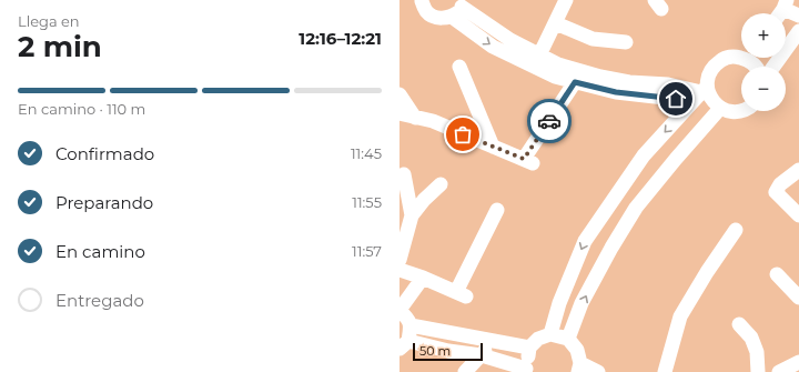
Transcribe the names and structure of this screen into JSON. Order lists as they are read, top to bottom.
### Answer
{
  "scale_bar": "50 m",
  "page": {
    "heading": ["2 min", "Llega en", "12:16–12:21"],
    "map_buttons": ["+", "−"],
    "bar": "En camino · 110 m",
    "list": [
      ["Confirmado", "11:45"],
      ["Preparando", "11:55"],
      ["En camino", "11:57"],
      "Entregado"
    ],
    "scale": "50 m"
  }
}
